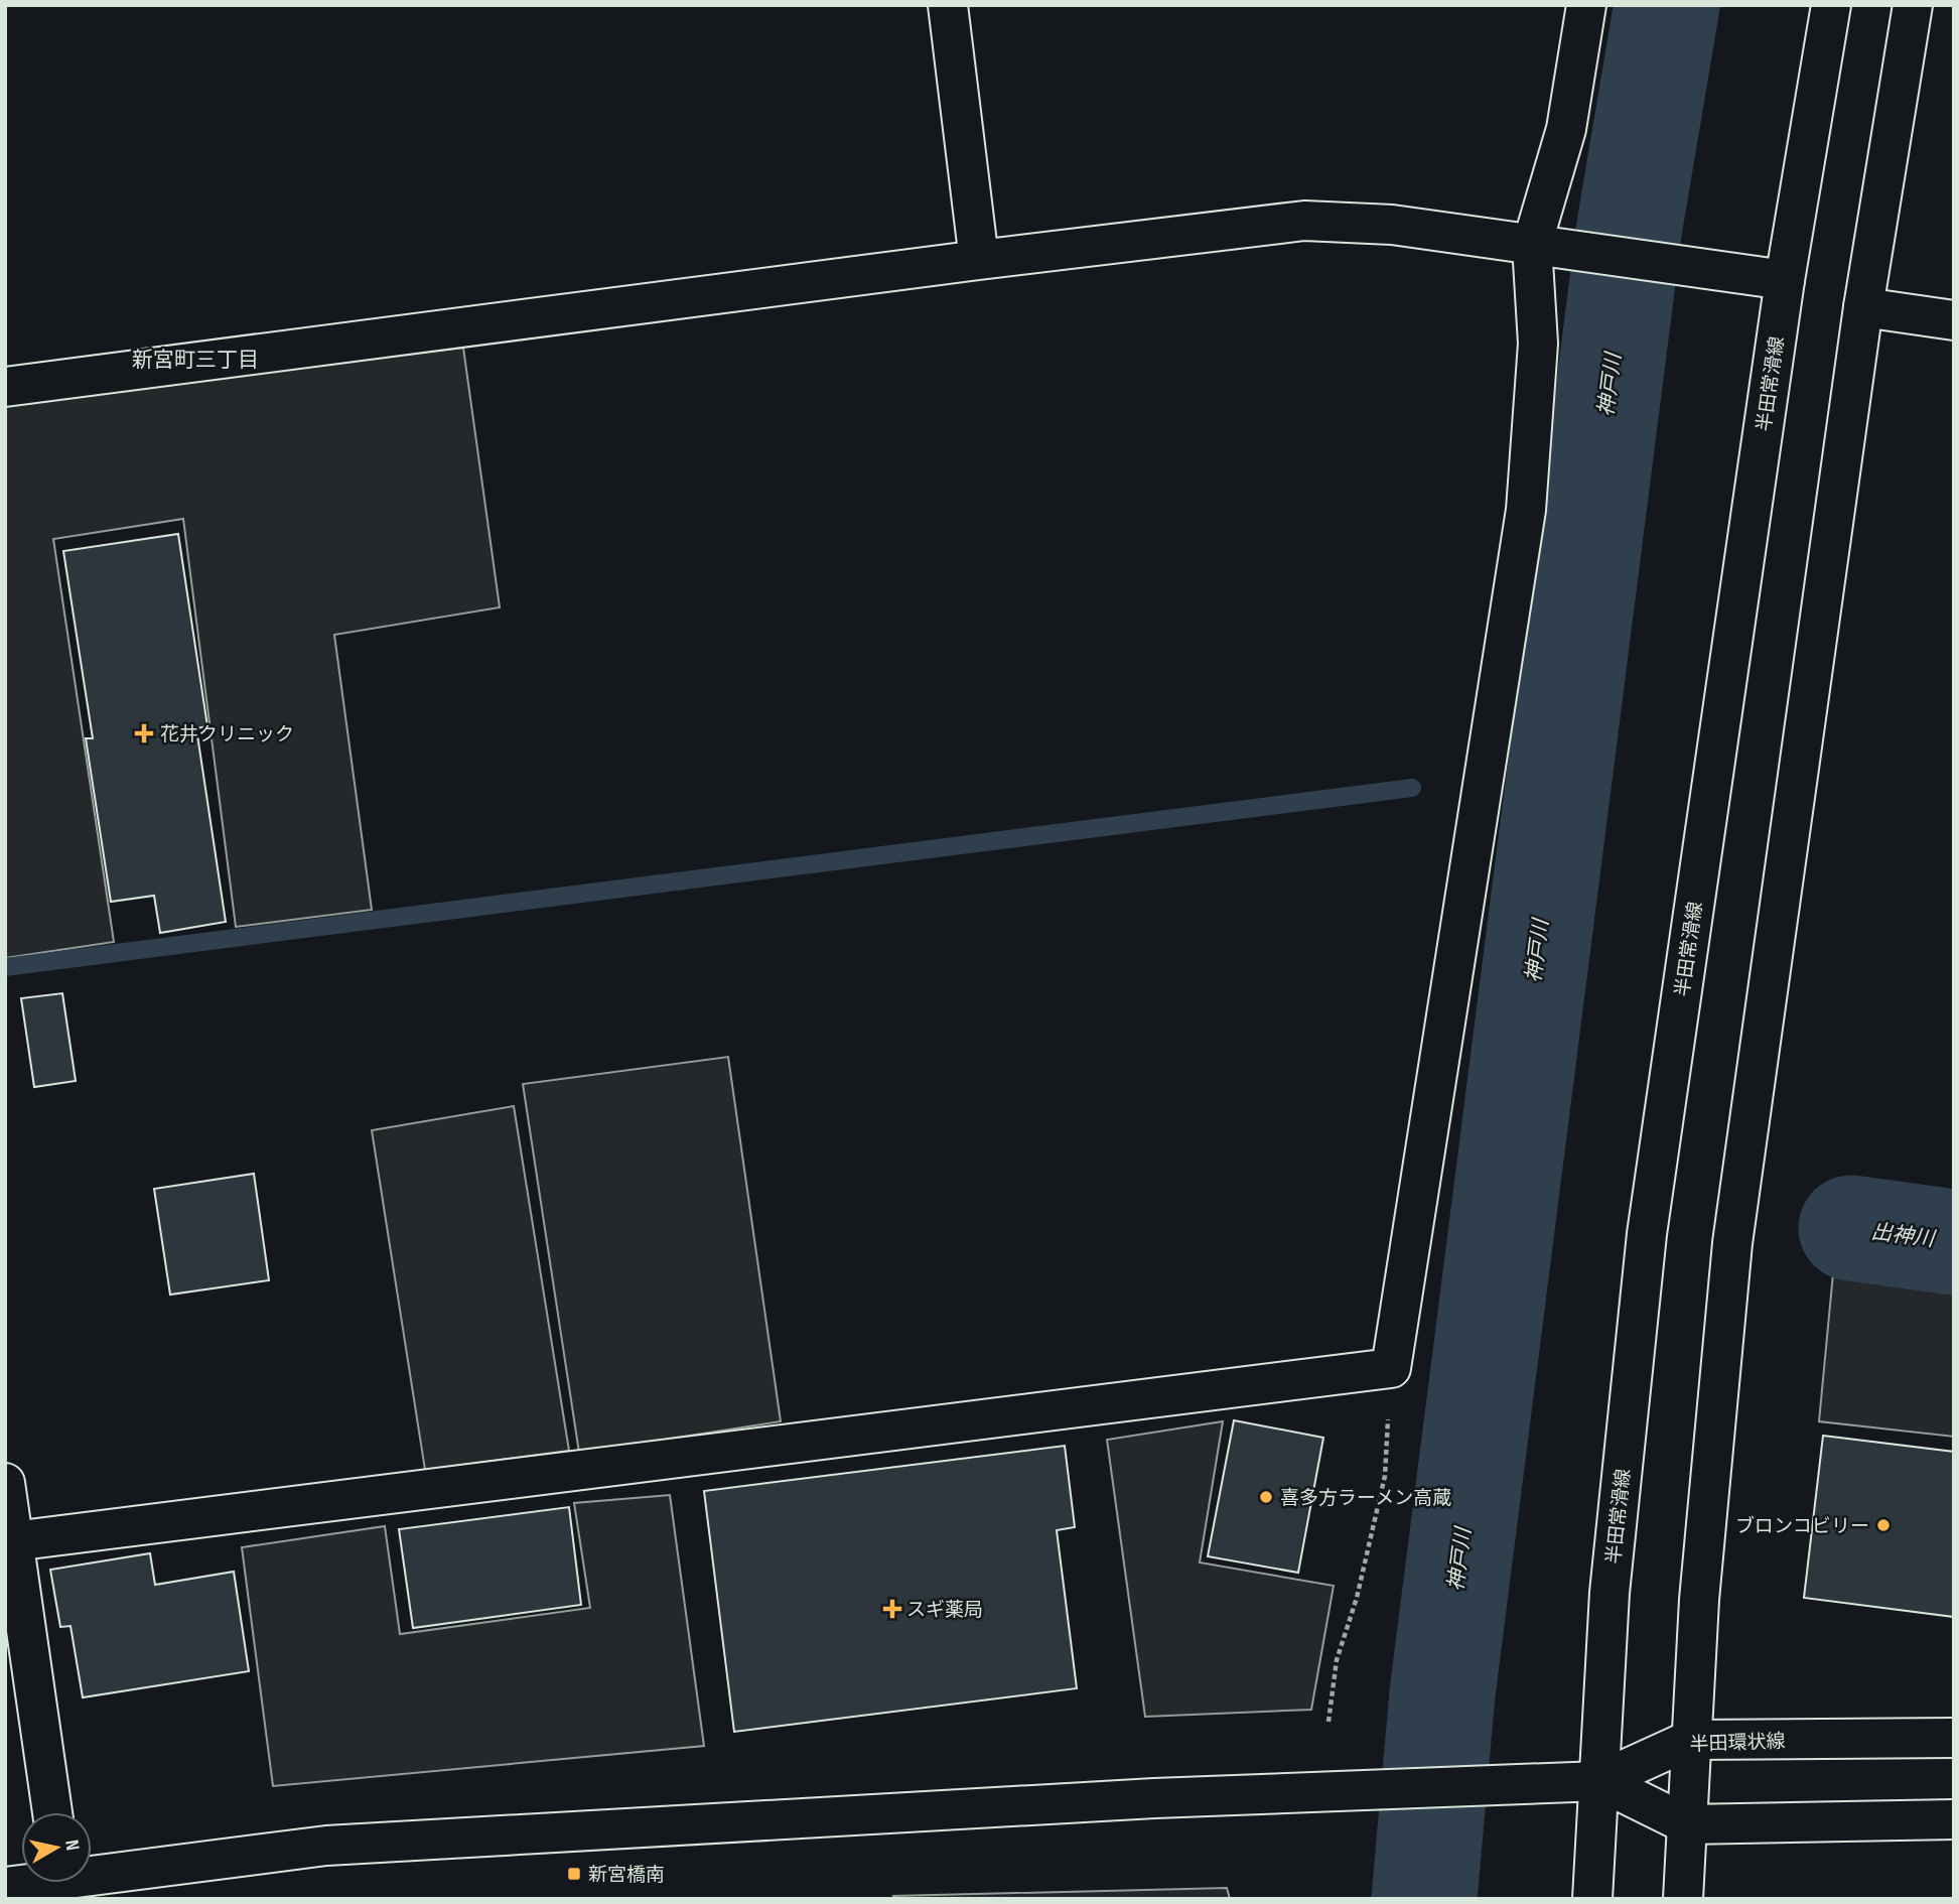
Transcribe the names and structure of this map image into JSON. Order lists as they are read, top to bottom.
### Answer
{
  "streets": {
    "street": ["半田常滑線", "半田環状線"]
  },
  "crossings": [
    ["半田常滑線", "半田環状線"]
  ],
  "districts": ["新宮町三丁目"],
  "water": ["神戸川", "出神川"],
  "places": {
    "health": ["花井クリニック", "スギ薬局"],
    "other": ["喜多方ラーメン高蔵", "ブロンコビリー"],
    "transit": ["新宮橋南"]
  },
  "north": "right"
}
